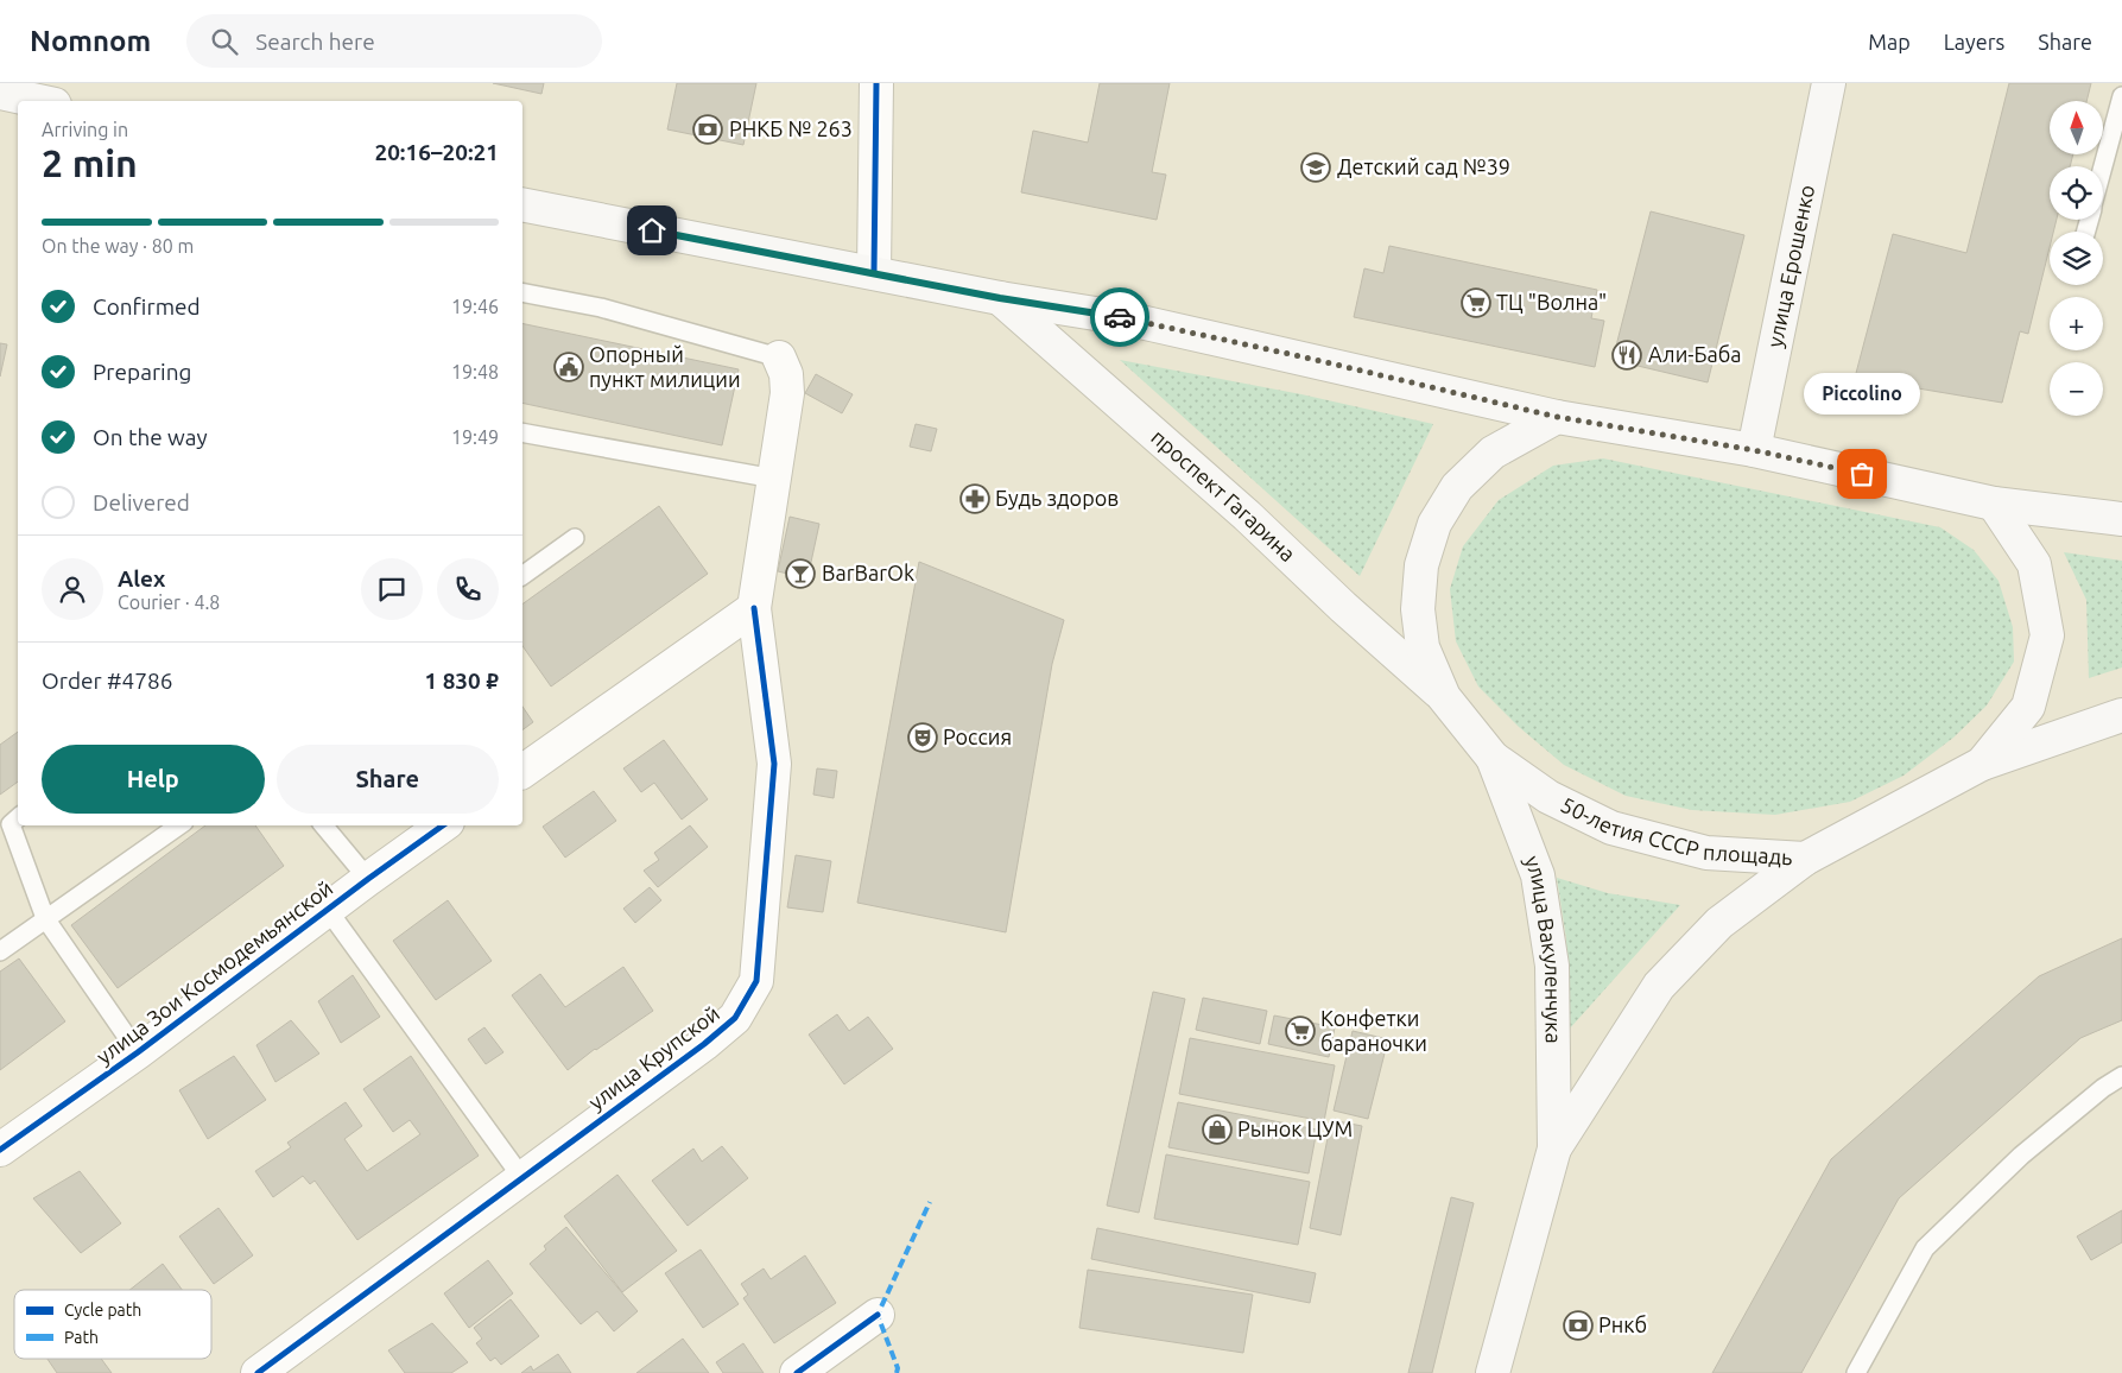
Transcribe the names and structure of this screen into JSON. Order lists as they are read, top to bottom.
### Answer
{
  "streets": {
    "main road": [
      "улица Ерошенко",
      "проспект Гагарина",
      "50-летия СССР площадь",
      "улица Вакуленчука"
    ],
    "street": ["улица Зои Космодемьянской", "улица Крупской"]
  },
  "crossings": [
    ["проспект Гагарина", "50-летия СССР площадь"],
    ["50-летия СССР площадь", "улица Вакуленчука"]
  ],
  "places": {
    "bank": ["РНКБ № 263", "Рнкб"],
    "school or university": ["Детский сад №39"],
    "supermarket": ["ТЦ \"Волна\"", "Конфетки бараночки"],
    "restaurant": ["Али-Баба"],
    "public building": ["Опорный пункт милиции"],
    "other": ["Piccolino"],
    "pharmacy": ["Будь здоров"],
    "bar": ["BarBarOk"],
    "theatre": ["Россия"],
    "shop": ["Рынок ЦУМ"]
  },
  "legend": ["Cycle path", "Path"],
  "north": "top",
  "page": {
    "header": "Nomnom",
    "search": "Search here",
    "nav": ["Map", "Layers", "Share"],
    "map_buttons": ["+", "−"],
    "heading": ["2 min", "Arriving in", "20:16–20:21"],
    "panel": [
      "Alex",
      "Courier · 4.8",
      "Order #4786",
      "1 830 ₽"
    ],
    "bar": "On the way · 80 m",
    "list": [
      ["Confirmed", "19:46"],
      ["Preparing", "19:48"],
      ["On the way", "19:49"],
      "Delivered"
    ],
    "bubble": "Piccolino",
    "buttons": ["Help", "Share"]
  }
}
